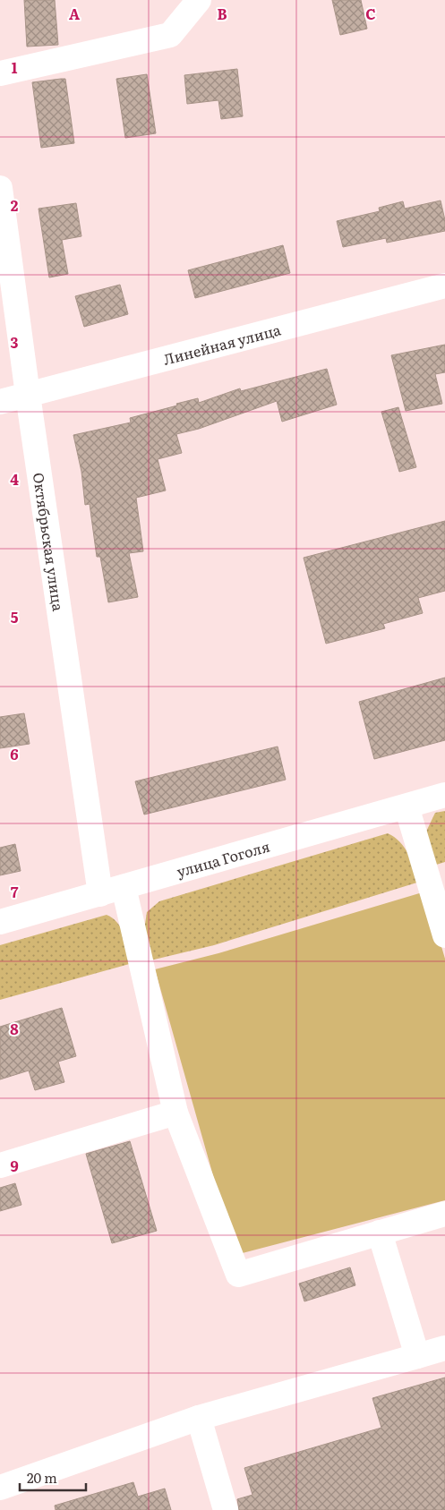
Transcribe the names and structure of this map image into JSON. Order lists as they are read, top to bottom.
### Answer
{
  "streets": {
    "street": ["Линейная улица", "Октябрьская улица", "улица Гоголя"]
  },
  "crossings": [
    ["Линейная улица", "Октябрьская улица"],
    ["Октябрьская улица", "улица Гоголя"]
  ],
  "scale_bar": "20 m",
  "grid": {
    "columns": ["A", "B", "C"],
    "rows": [
      "1",
      "2",
      "3",
      "4",
      "5",
      "6",
      "7",
      "8",
      "9"
    ]
  }
}
